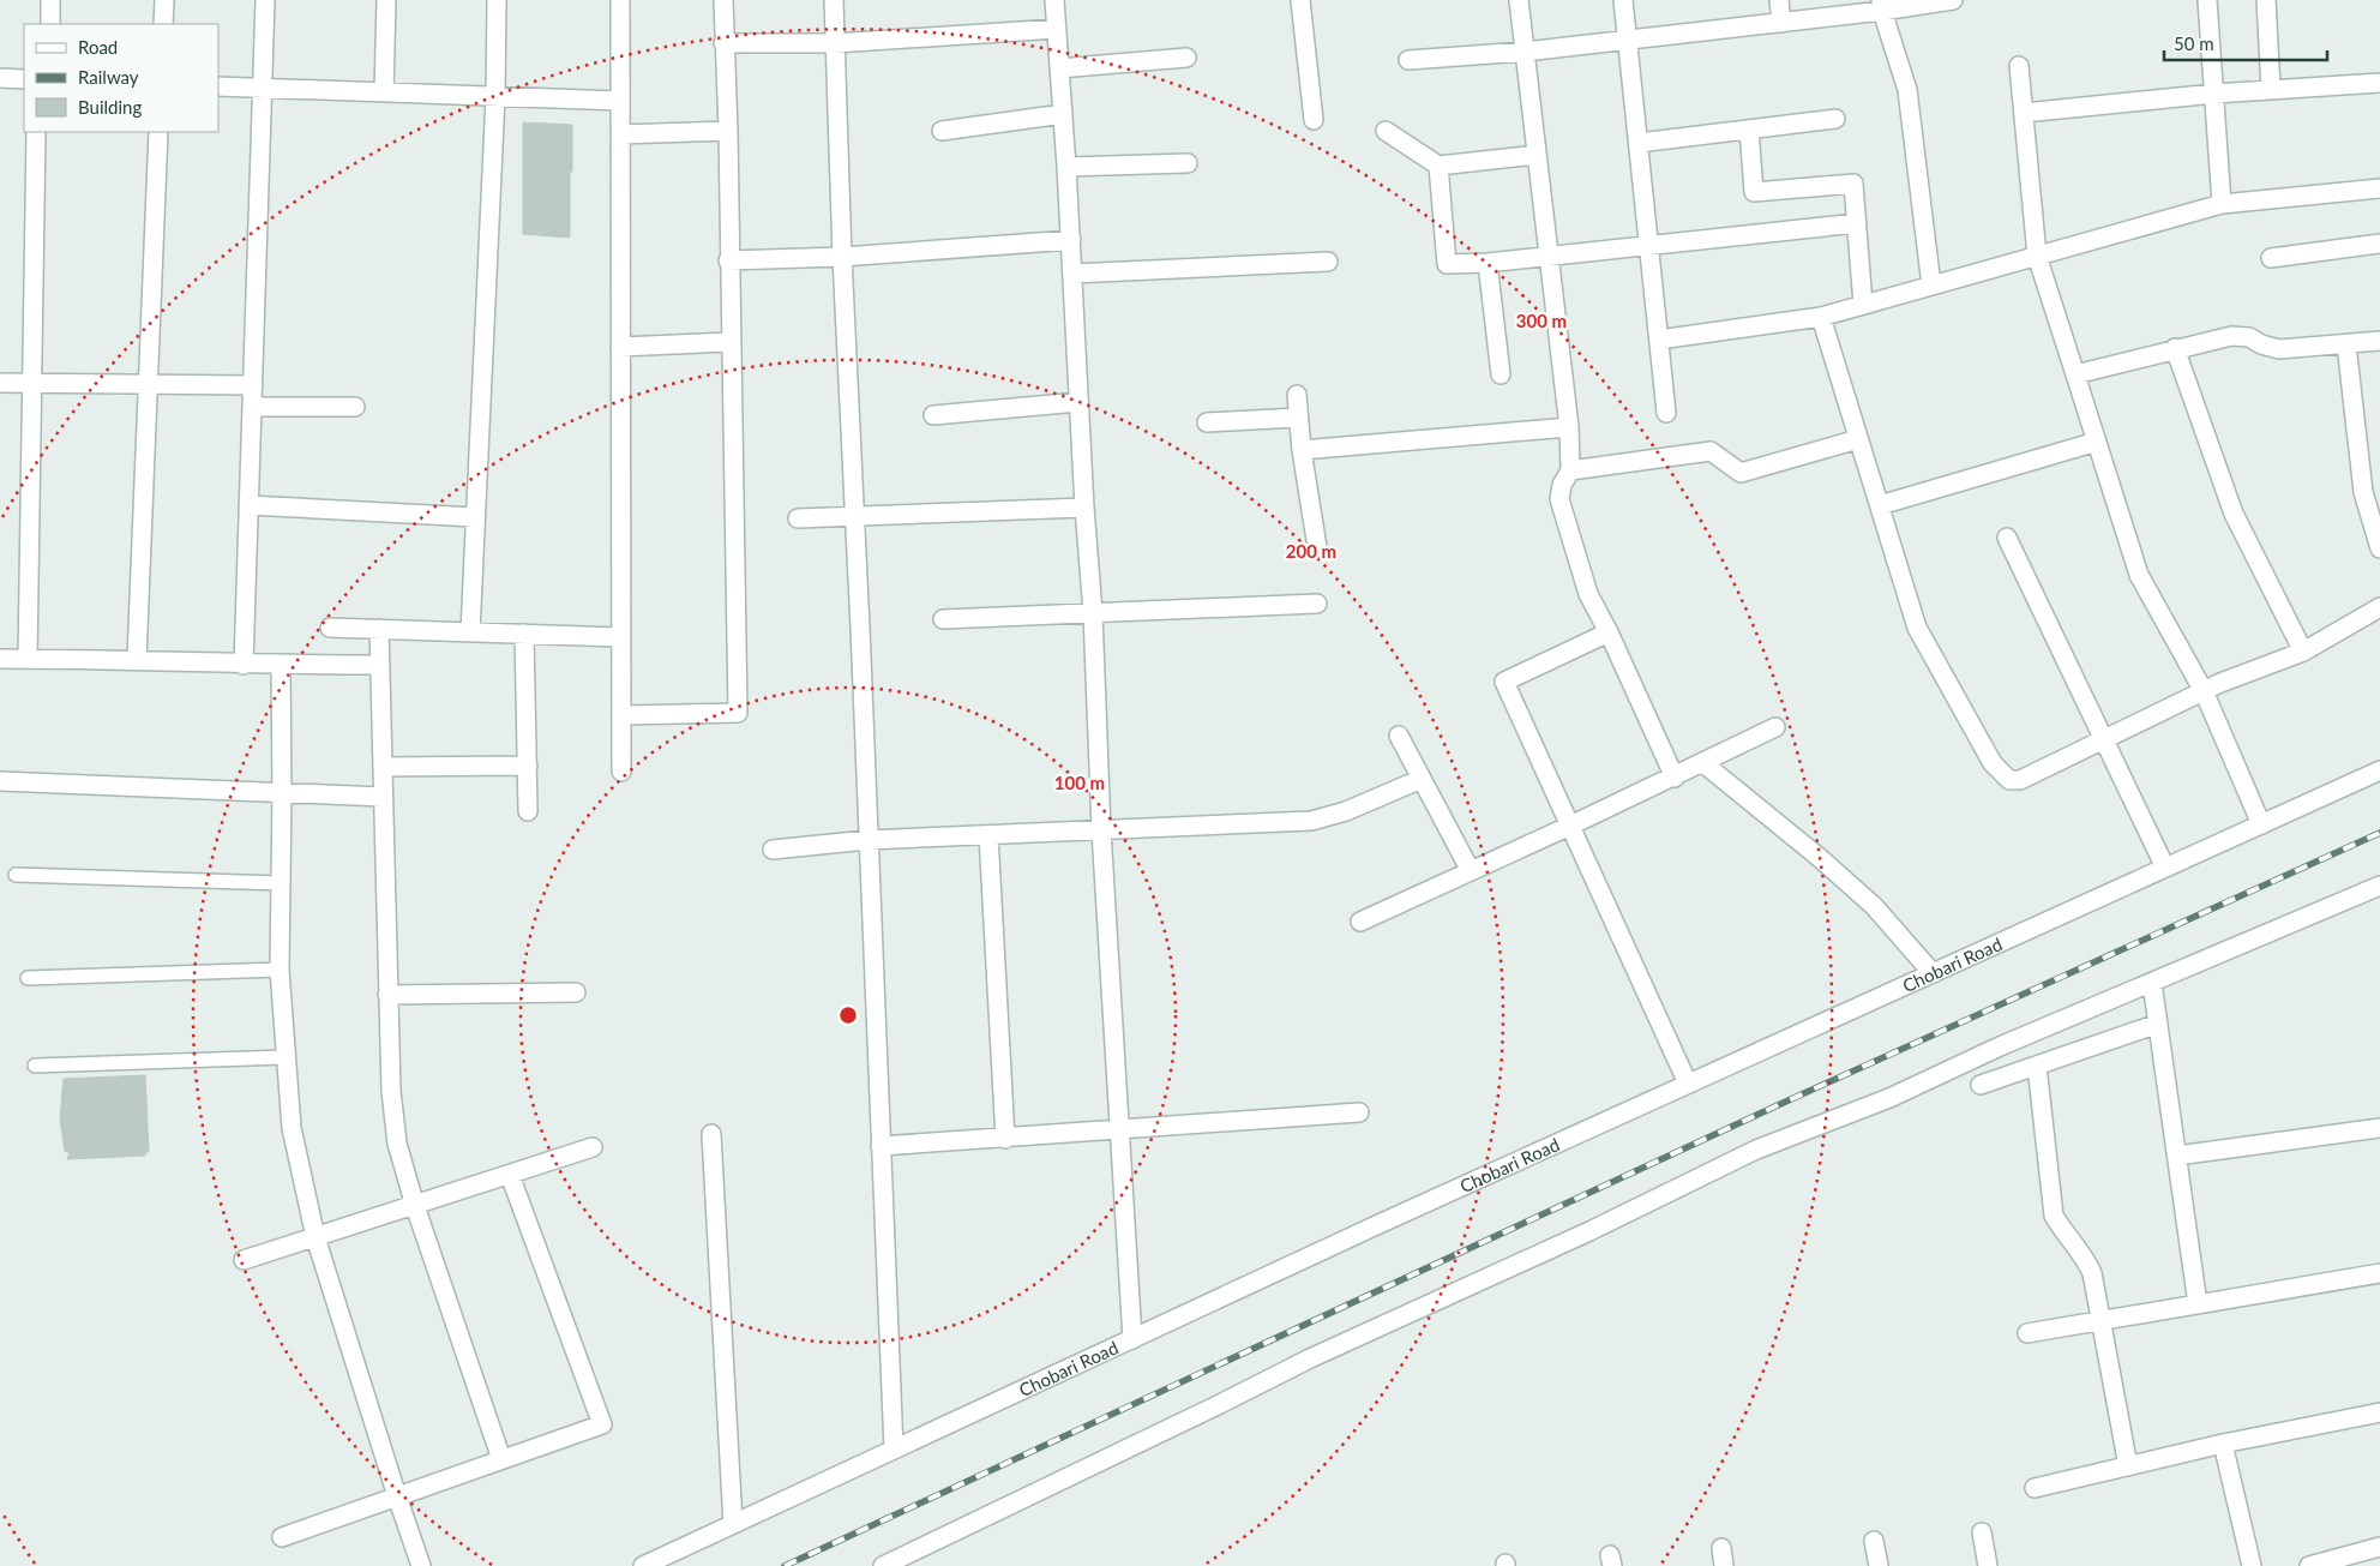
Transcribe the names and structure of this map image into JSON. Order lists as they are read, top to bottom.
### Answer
{
  "streets": {
    "street": ["Chobari Road"]
  },
  "legend": ["Road", "Railway", "Building"],
  "scale_bar": "50 m",
  "rings": ["300 m", "200 m", "100 m"]
}
